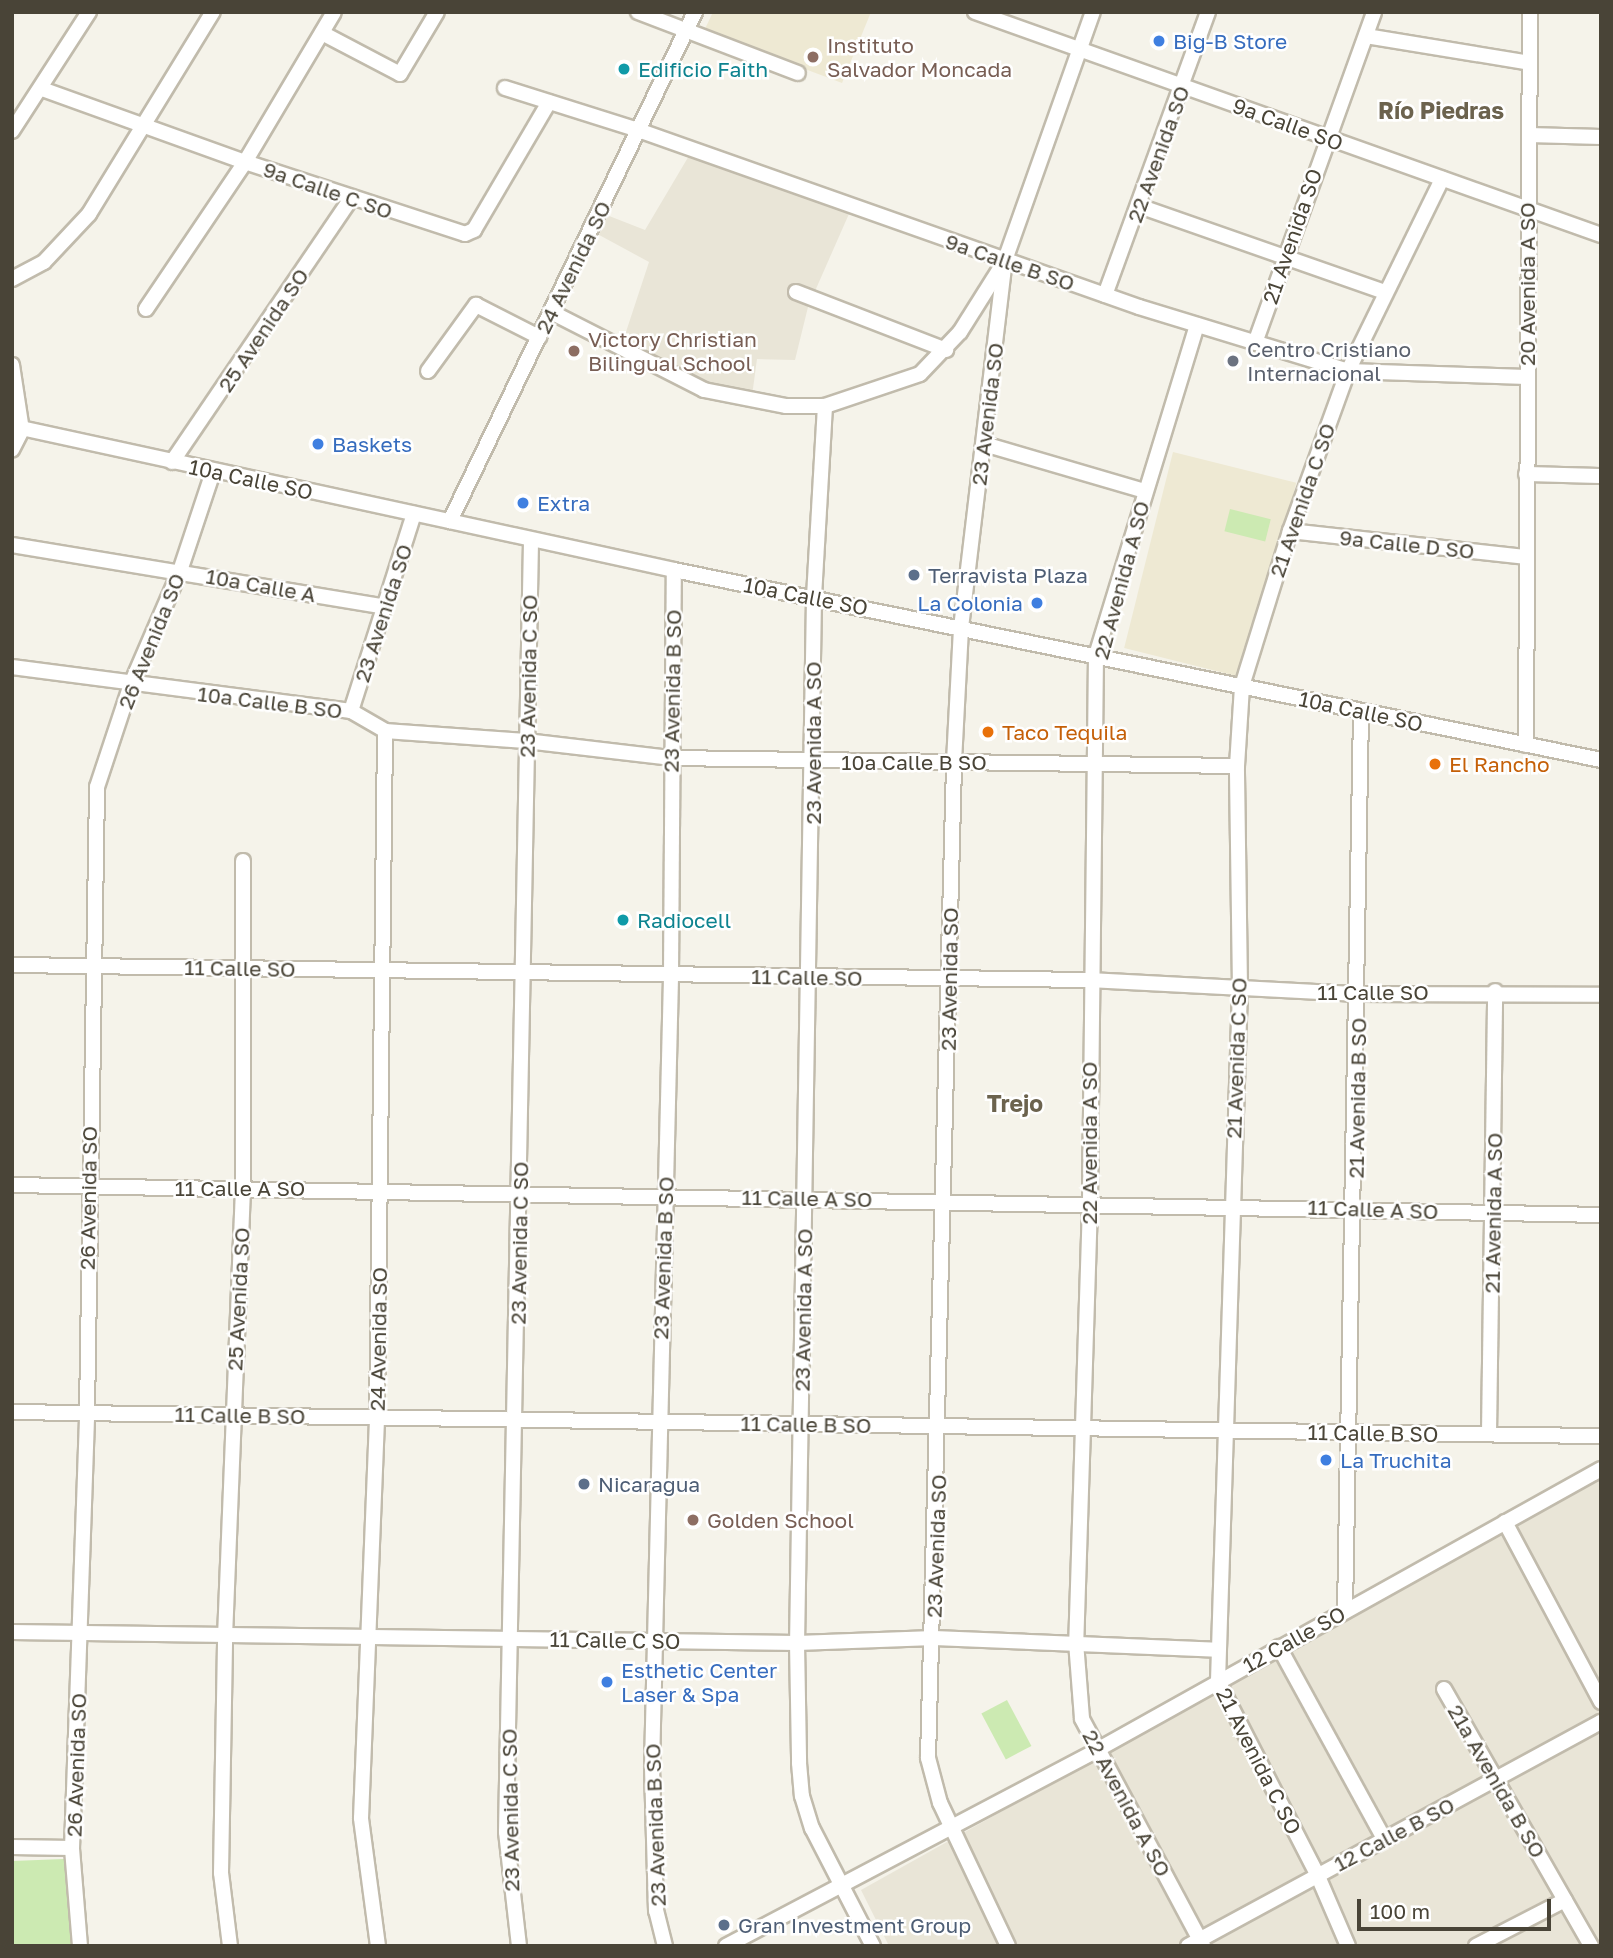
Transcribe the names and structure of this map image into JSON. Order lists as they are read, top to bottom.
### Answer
{
  "streets": {
    "street": [
      "9a Calle SO",
      "22 Avenida SO",
      "9a Calle C SO",
      "21 Avenida SO",
      "9a Calle B SO",
      "24 Avenida SO",
      "20 Avenida A SO",
      "25 Avenida SO",
      "23 Avenida SO",
      "10a Calle SO",
      "21 Avenida C SO",
      "9a Calle D SO",
      "22 Avenida A SO",
      "10a Calle A",
      "26 Avenida SO",
      "23 Avenida C SO",
      "23 Avenida B SO",
      "10a Calle B SO",
      "23 Avenida A SO",
      "11 Calle SO",
      "21 Avenida B SO",
      "11 Calle A SO",
      "21 Avenida A SO",
      "11 Calle B SO",
      "12 Calle SO",
      "11 Calle C SO",
      "21a Avenida B SO",
      "12 Calle B SO"
    ]
  },
  "crossings": [
    ["9a Calle SO", "22 Avenida SO"],
    ["9a Calle SO", "21 Avenida SO"],
    ["9a Calle SO", "20 Avenida A SO"],
    ["9a Calle SO", "23 Avenida SO"],
    ["9a Calle SO", "21 Avenida C SO"],
    ["22 Avenida SO", "9a Calle B SO"],
    ["9a Calle C SO", "9a Calle B SO"],
    ["9a Calle C SO", "25 Avenida SO"],
    ["21 Avenida SO", "9a Calle B SO"],
    ["9a Calle B SO", "24 Avenida SO"],
    ["9a Calle B SO", "20 Avenida A SO"],
    ["9a Calle B SO", "23 Avenida SO"],
    ["9a Calle B SO", "21 Avenida C SO"],
    ["9a Calle B SO", "22 Avenida A SO"],
    ["24 Avenida SO", "10a Calle SO"],
    ["24 Avenida SO", "10a Calle B SO"],
    ["24 Avenida SO", "11 Calle SO"],
    ["24 Avenida SO", "11 Calle A SO"],
    ["24 Avenida SO", "11 Calle B SO"],
    ["24 Avenida SO", "11 Calle C SO"],
    ["20 Avenida A SO", "9a Calle D SO"],
    ["25 Avenida SO", "10a Calle SO"],
    ["25 Avenida SO", "11 Calle SO"],
    ["25 Avenida SO", "11 Calle A SO"],
    ["25 Avenida SO", "11 Calle B SO"],
    ["25 Avenida SO", "11 Calle C SO"],
    ["23 Avenida SO", "10a Calle SO"],
    ["23 Avenida SO", "10a Calle A"],
    ["23 Avenida SO", "10a Calle B SO"],
    ["23 Avenida SO", "11 Calle SO"],
    ["23 Avenida SO", "11 Calle A SO"],
    ["23 Avenida SO", "11 Calle B SO"],
    ["23 Avenida SO", "12 Calle SO"],
    ["23 Avenida SO", "11 Calle C SO"],
    ["10a Calle SO", "21 Avenida C SO"],
    ["10a Calle SO", "22 Avenida A SO"],
    ["10a Calle SO", "26 Avenida SO"],
    ["10a Calle SO", "23 Avenida C SO"],
    ["10a Calle SO", "23 Avenida B SO"],
    ["10a Calle SO", "23 Avenida A SO"],
    ["10a Calle SO", "21 Avenida B SO"],
    ["21 Avenida C SO", "9a Calle D SO"],
    ["21 Avenida C SO", "10a Calle B SO"],
    ["21 Avenida C SO", "11 Calle SO"],
    ["21 Avenida C SO", "11 Calle A SO"],
    ["21 Avenida C SO", "11 Calle B SO"],
    ["21 Avenida C SO", "12 Calle SO"],
    ["21 Avenida C SO", "11 Calle C SO"],
    ["21 Avenida C SO", "12 Calle B SO"],
    ["22 Avenida A SO", "10a Calle B SO"],
    ["22 Avenida A SO", "11 Calle SO"],
    ["22 Avenida A SO", "11 Calle A SO"],
    ["22 Avenida A SO", "11 Calle B SO"],
    ["22 Avenida A SO", "12 Calle SO"],
    ["22 Avenida A SO", "11 Calle C SO"],
    ["22 Avenida A SO", "12 Calle B SO"],
    ["10a Calle A", "26 Avenida SO"],
    ["26 Avenida SO", "10a Calle B SO"],
    ["26 Avenida SO", "11 Calle SO"],
    ["26 Avenida SO", "11 Calle A SO"],
    ["26 Avenida SO", "11 Calle B SO"],
    ["26 Avenida SO", "11 Calle C SO"],
    ["23 Avenida C SO", "10a Calle B SO"],
    ["23 Avenida C SO", "11 Calle SO"],
    ["23 Avenida C SO", "11 Calle A SO"],
    ["23 Avenida C SO", "11 Calle B SO"],
    ["23 Avenida C SO", "11 Calle C SO"],
    ["23 Avenida B SO", "10a Calle B SO"],
    ["23 Avenida B SO", "11 Calle SO"],
    ["23 Avenida B SO", "11 Calle A SO"],
    ["23 Avenida B SO", "11 Calle B SO"],
    ["23 Avenida B SO", "11 Calle C SO"],
    ["10a Calle B SO", "23 Avenida A SO"],
    ["23 Avenida A SO", "11 Calle SO"],
    ["23 Avenida A SO", "11 Calle A SO"],
    ["23 Avenida A SO", "11 Calle B SO"],
    ["23 Avenida A SO", "12 Calle SO"],
    ["23 Avenida A SO", "11 Calle C SO"],
    ["11 Calle SO", "21 Avenida B SO"],
    ["11 Calle SO", "21 Avenida A SO"],
    ["21 Avenida B SO", "11 Calle A SO"],
    ["21 Avenida B SO", "11 Calle B SO"],
    ["21 Avenida B SO", "12 Calle SO"],
    ["11 Calle A SO", "21 Avenida A SO"],
    ["21 Avenida A SO", "11 Calle B SO"],
    ["21a Avenida B SO", "12 Calle B SO"]
  ],
  "districts": ["Río Piedras", "Trejo"],
  "places": [
    "Big-B Store",
    "Instituto Salvador Moncada",
    "Edificio Faith",
    "Victory Christian Bilingual School",
    "Centro Cristiano Internacional",
    "Baskets",
    "Extra",
    "Terravista Plaza",
    "La Colonia",
    "Taco Tequila",
    "El Rancho",
    "Radiocell",
    "La Truchita",
    "Nicaragua",
    "Golden School",
    "Esthetic Center Laser & Spa",
    "Gran Investment Group"
  ],
  "scale_bar": "100 m"
}
